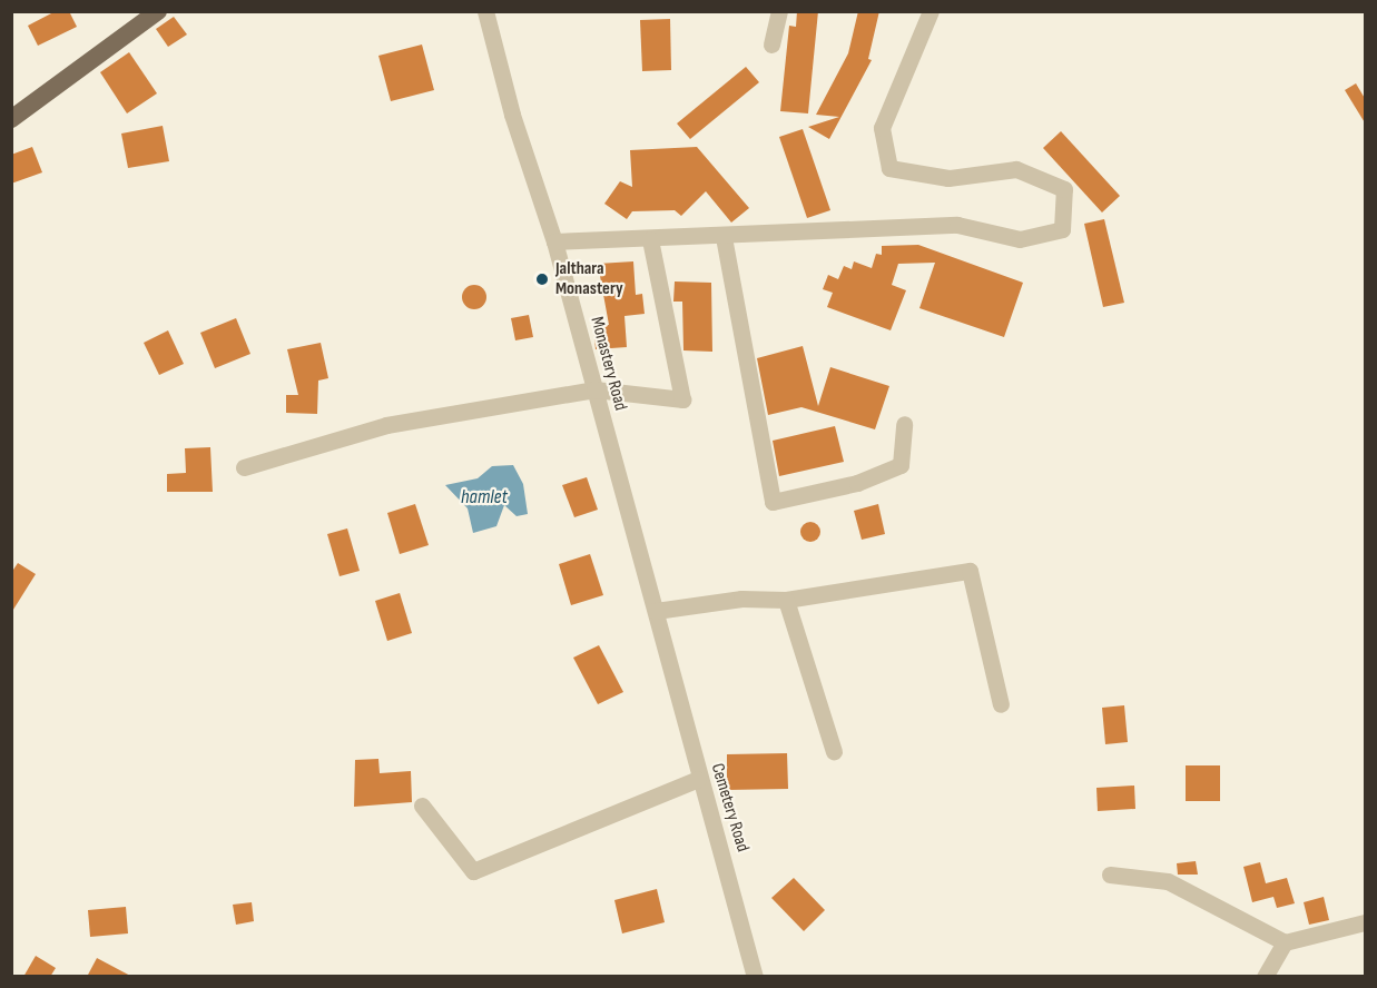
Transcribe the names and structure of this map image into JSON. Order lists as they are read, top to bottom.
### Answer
{
  "streets": {
    "street": ["Monastery Road", "Cemetery Road"]
  },
  "crossings": [
    ["Monastery Road", "Cemetery Road"]
  ],
  "water": ["hamlet"],
  "places": ["Jalthara Monastery"]
}
